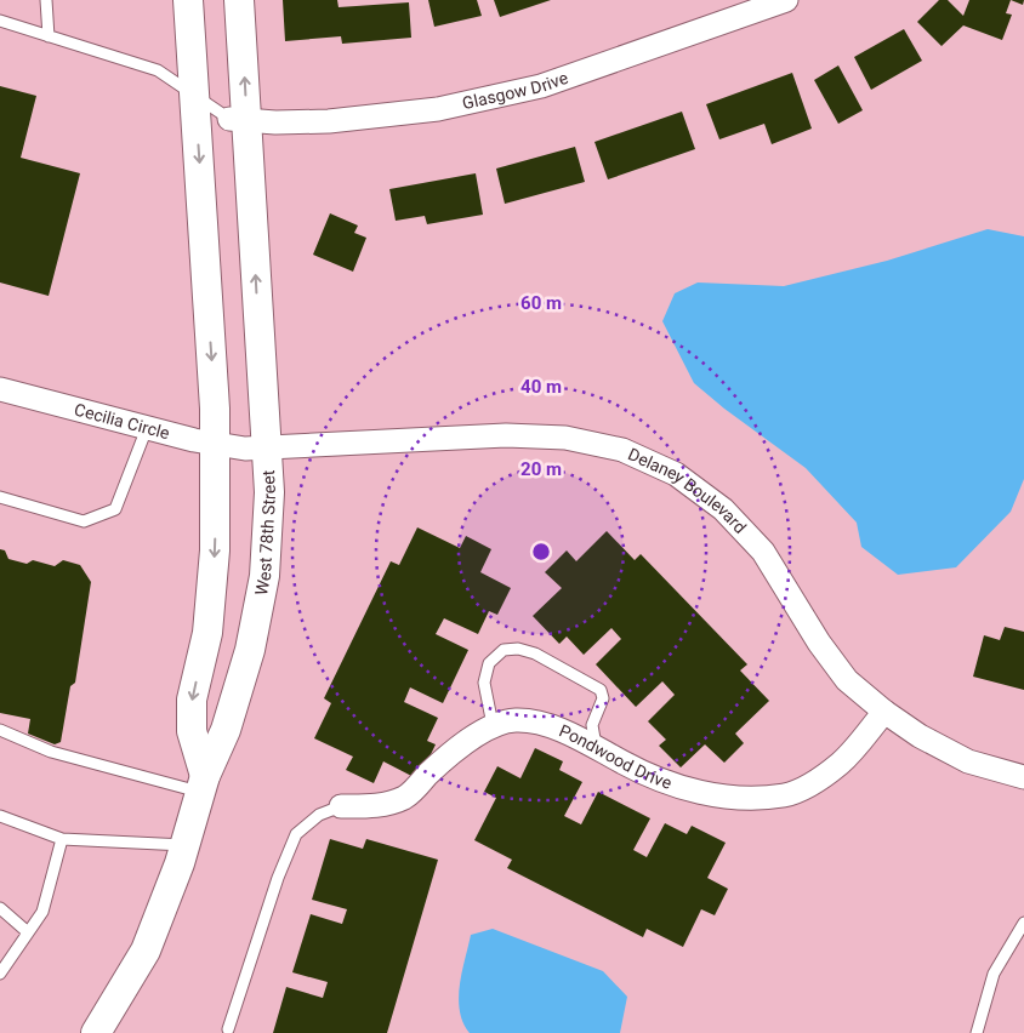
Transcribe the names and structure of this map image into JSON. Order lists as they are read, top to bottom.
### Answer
{
  "streets": {
    "street": [
      "Glasgow Drive",
      "Cecilia Circle",
      "Delaney Boulevard",
      "West 78th Street",
      "Pondwood Drive"
    ]
  },
  "crossings": [
    ["Glasgow Drive", "West 78th Street"],
    ["Cecilia Circle", "Delaney Boulevard"],
    ["Cecilia Circle", "West 78th Street"],
    ["Delaney Boulevard", "West 78th Street"],
    ["Delaney Boulevard", "Pondwood Drive"]
  ],
  "rings": ["60 m", "40 m", "20 m"]
}
